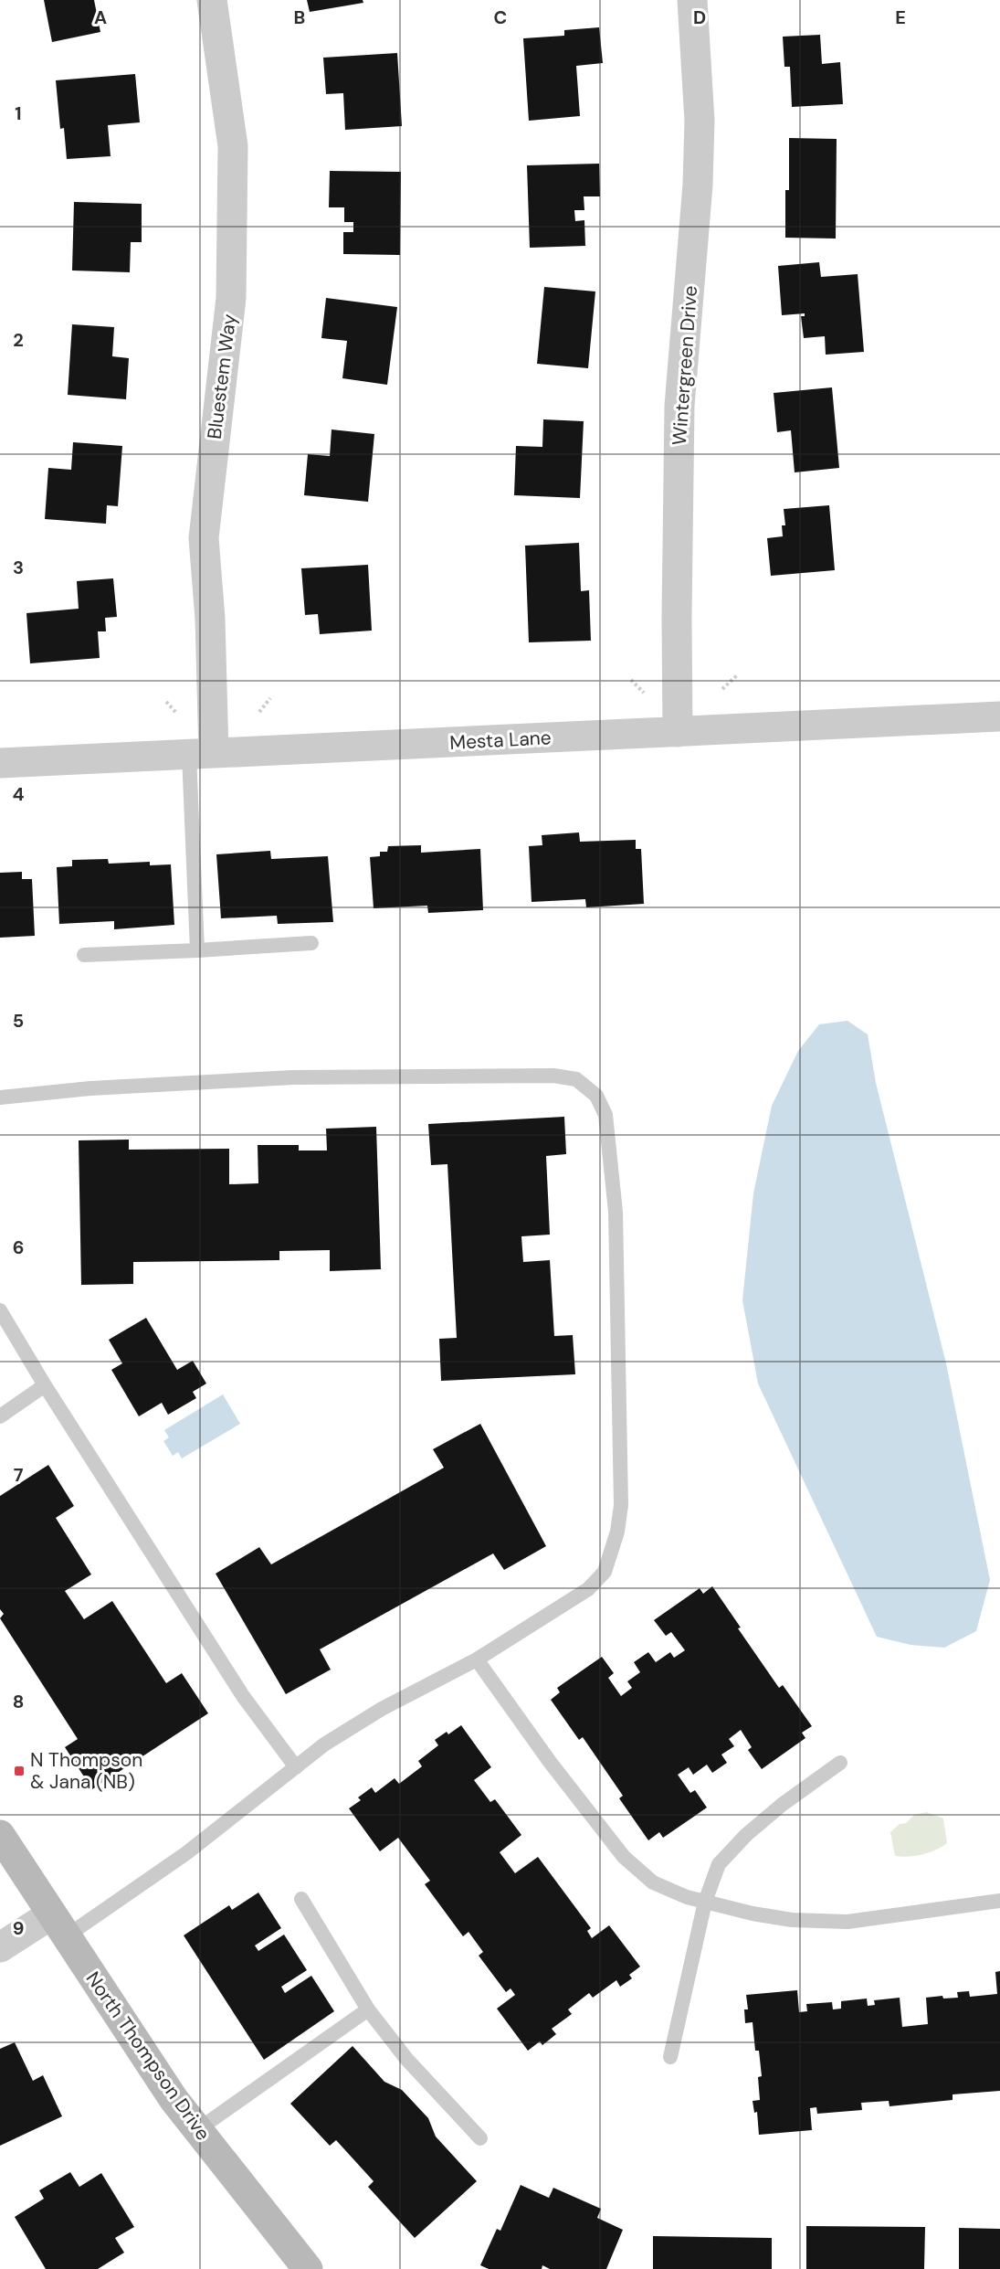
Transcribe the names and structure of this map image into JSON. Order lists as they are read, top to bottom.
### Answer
{
  "streets": {
    "street": [
      "Wintergreen Drive",
      "Bluestem Way",
      "Mesta Lane",
      "North Thompson Drive"
    ]
  },
  "crossings": [
    ["Wintergreen Drive", "Mesta Lane"],
    ["Bluestem Way", "Mesta Lane"]
  ],
  "places": {
    "transit": ["N Thompson & Jana (NB)"]
  },
  "grid": {
    "columns": [
      "A",
      "B",
      "C",
      "D",
      "E"
    ],
    "rows": [
      "1",
      "2",
      "3",
      "4",
      "5",
      "6",
      "7",
      "8",
      "9"
    ]
  }
}
